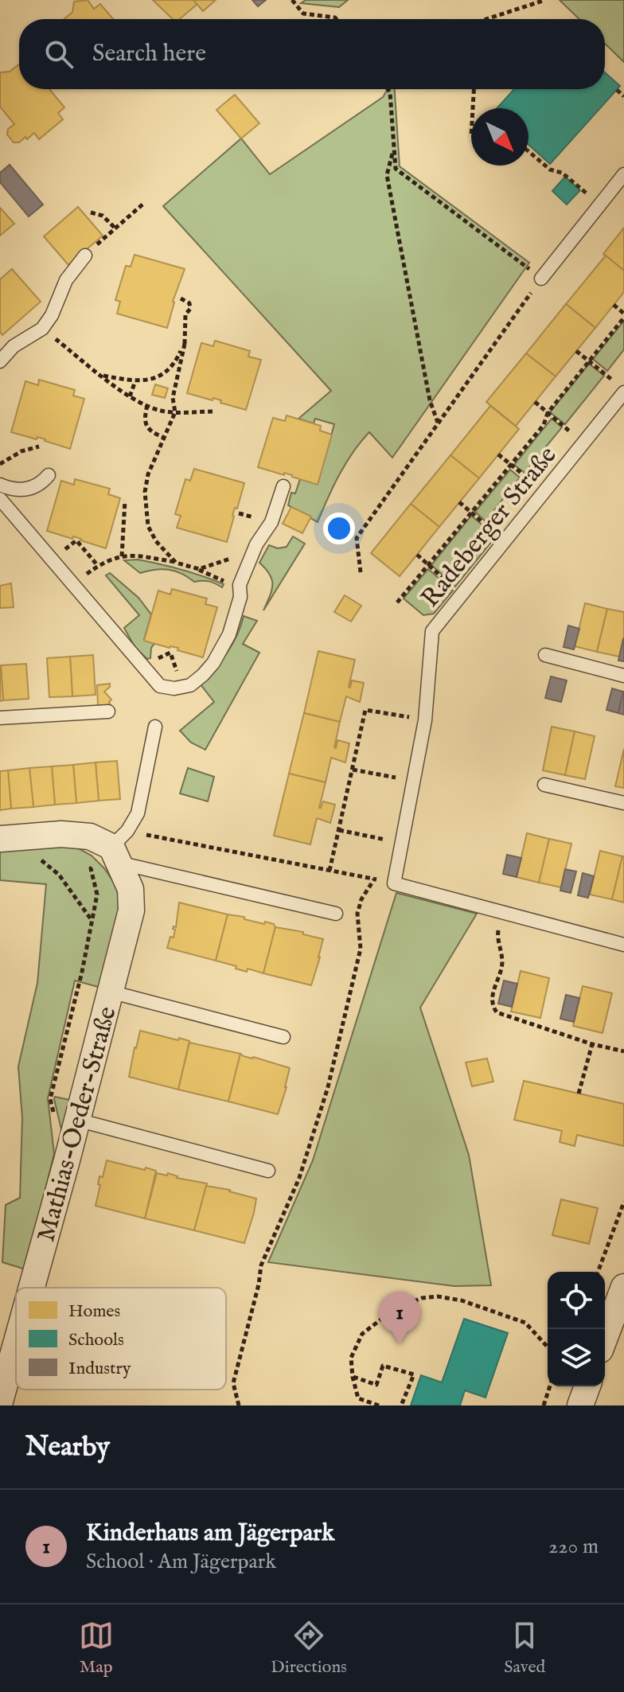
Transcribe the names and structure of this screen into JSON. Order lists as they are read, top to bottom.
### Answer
{
  "streets": {
    "street": ["Mathias-Oeder-Straße"],
    "lane": ["Radeberger Straße"]
  },
  "legend": ["Homes", "Schools", "Industry"],
  "north": "bottom right",
  "page": {
    "search": "Search here",
    "pins": "1",
    "heading": "Nearby",
    "list": [
      {
        "mark": "1",
        "name": "Kinderhaus am Jägerpark",
        "note": "School · Am Jägerpark",
        "value": "220 m"
      }
    ],
    "nav": ["Map", "Directions", "Saved"]
  }
}
